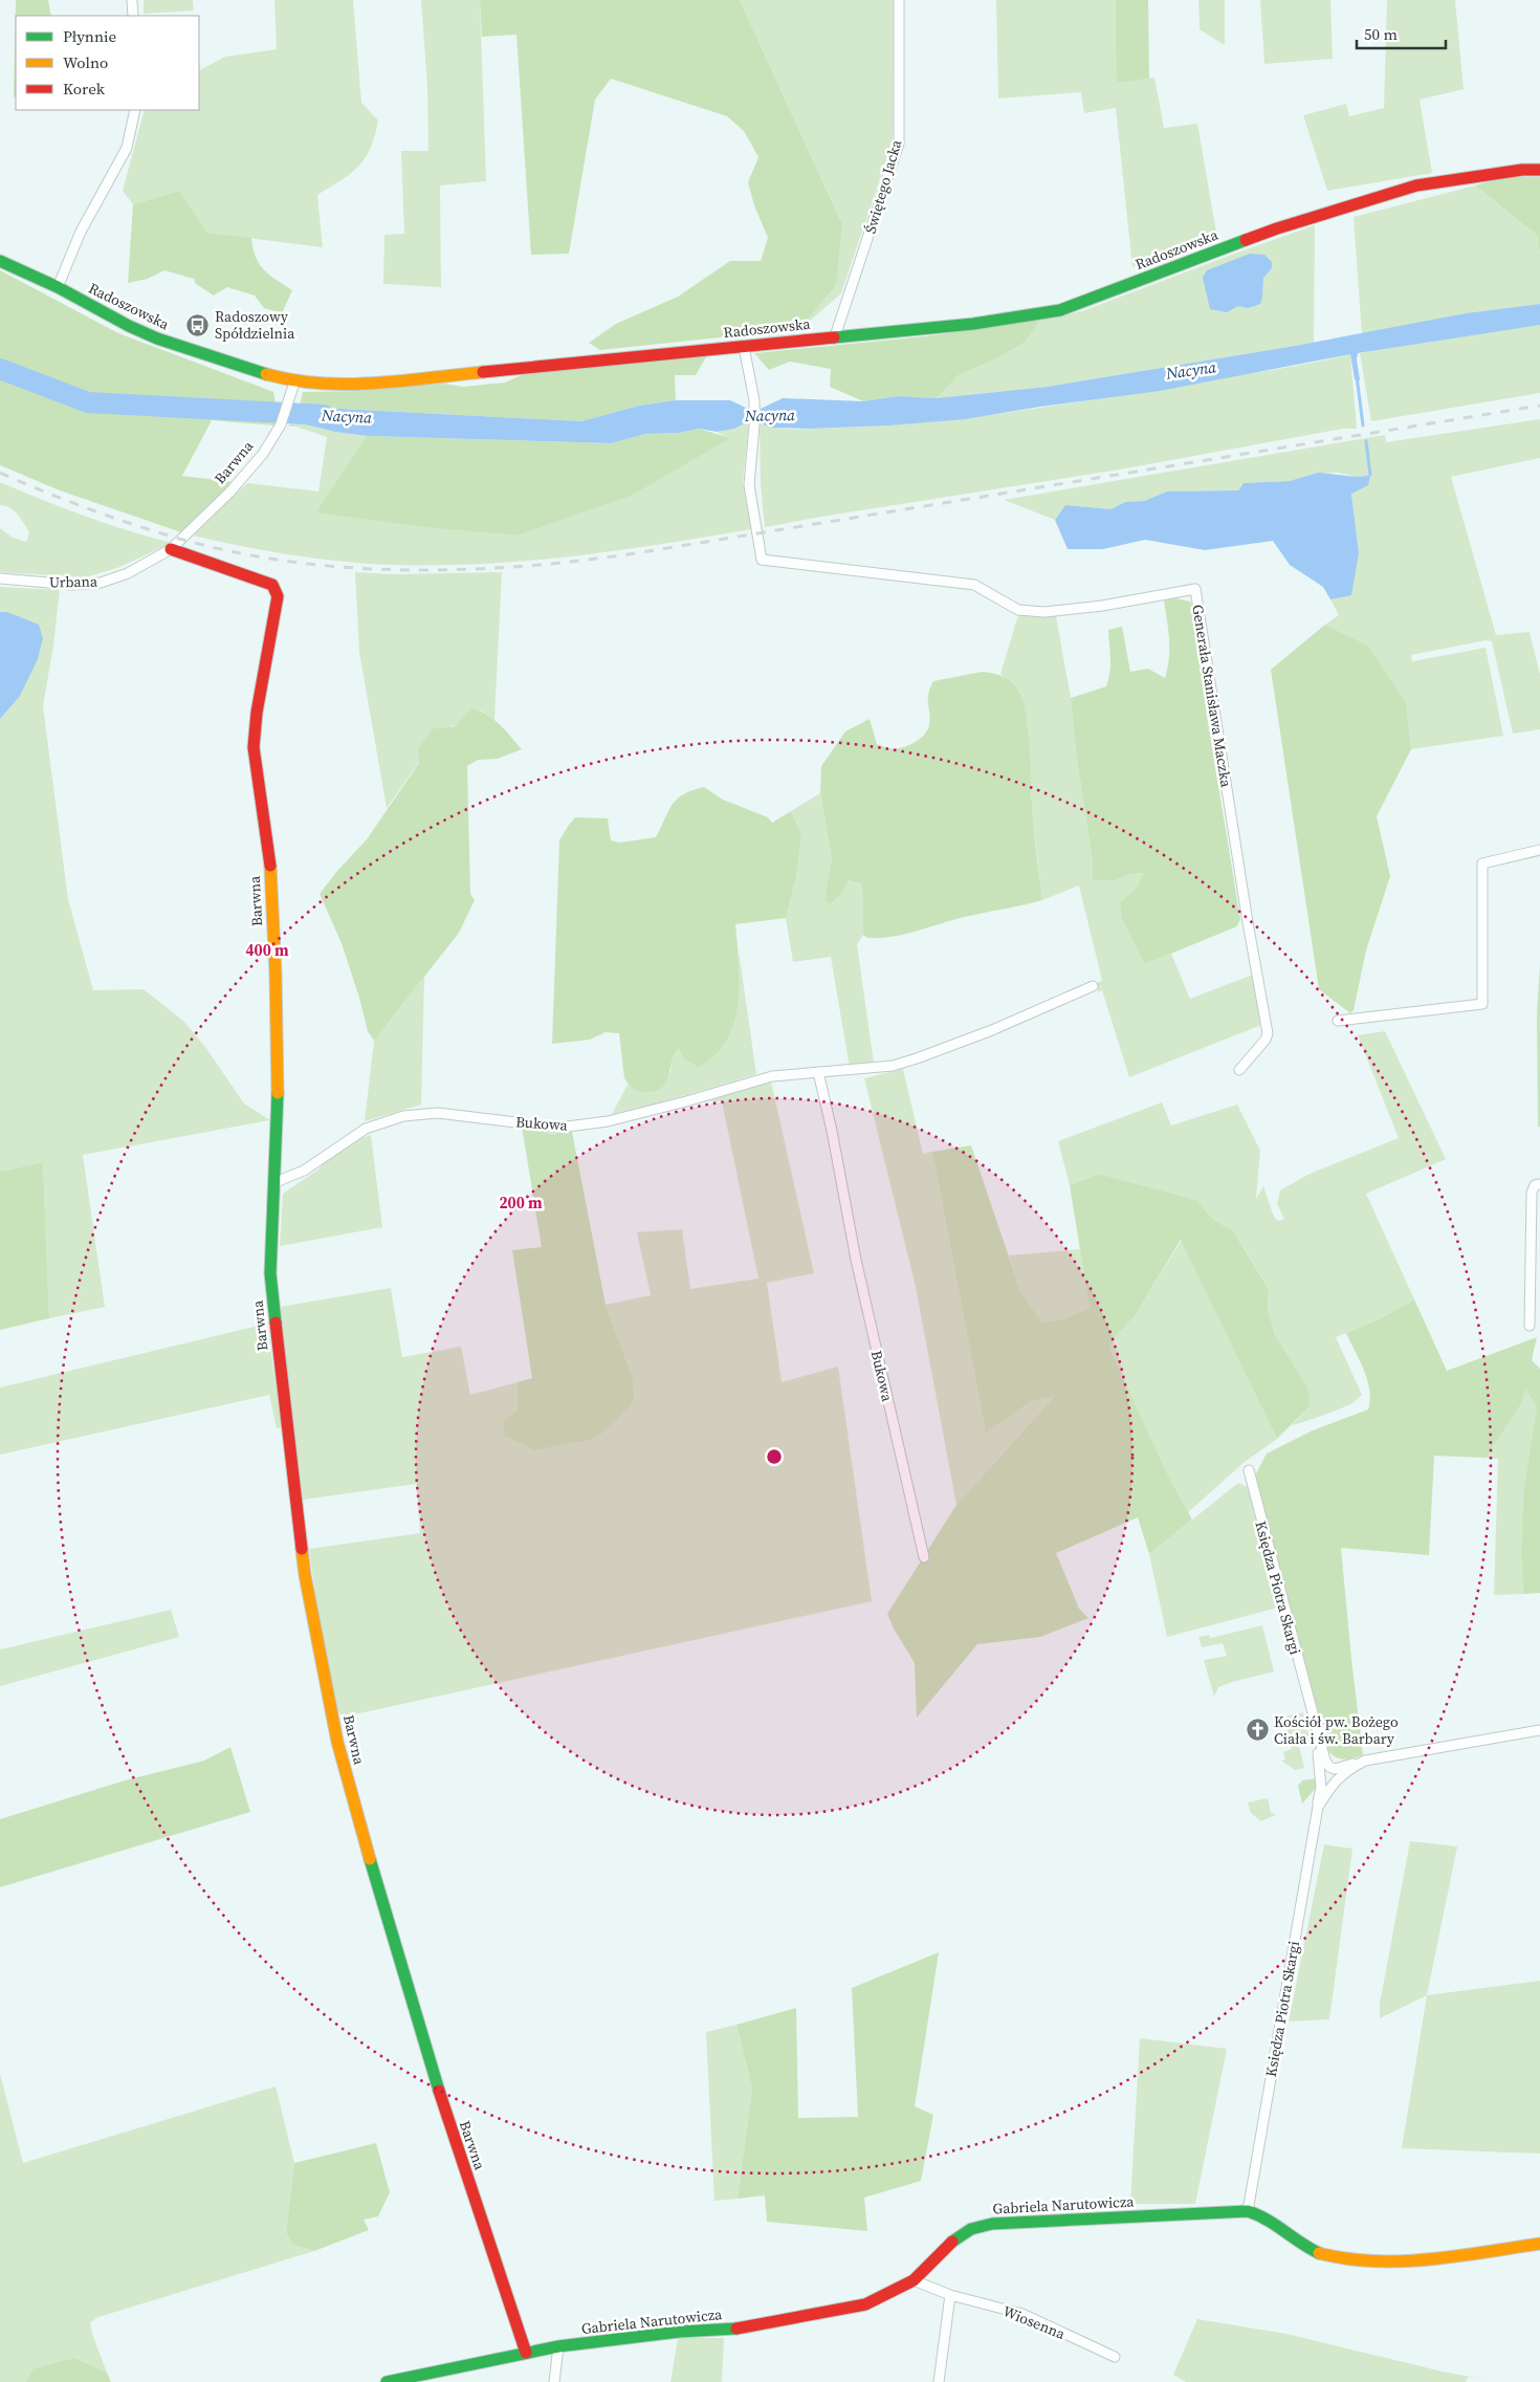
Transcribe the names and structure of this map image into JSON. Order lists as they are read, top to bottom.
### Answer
{
  "streets": {
    "street": [
      "Świętego Jacka",
      "Radoszowska",
      "Barwna",
      "Urbana",
      "Generała Stanisława Maczka",
      "Bukowa",
      "Księdza Piotra Skargi",
      "Gabriela Narutowicza",
      "Wiosenna"
    ]
  },
  "crossings": [
    ["Świętego Jacka", "Radoszowska"],
    ["Radoszowska", "Barwna"],
    ["Radoszowska", "Generała Stanisława Maczka"],
    ["Barwna", "Urbana"],
    ["Barwna", "Bukowa"],
    ["Barwna", "Gabriela Narutowicza"],
    ["Księdza Piotra Skargi", "Gabriela Narutowicza"],
    ["Gabriela Narutowicza", "Wiosenna"]
  ],
  "water": ["Nacyna"],
  "places": {
    "bus stop": ["Radoszowy Spółdzielnia"],
    "church": ["Kościół pw. Bożego Ciała i św. Barbary"]
  },
  "legend": ["Płynnie", "Wolno", "Korek"],
  "scale_bar": "50 m",
  "rings": ["400 m", "200 m"]
}
